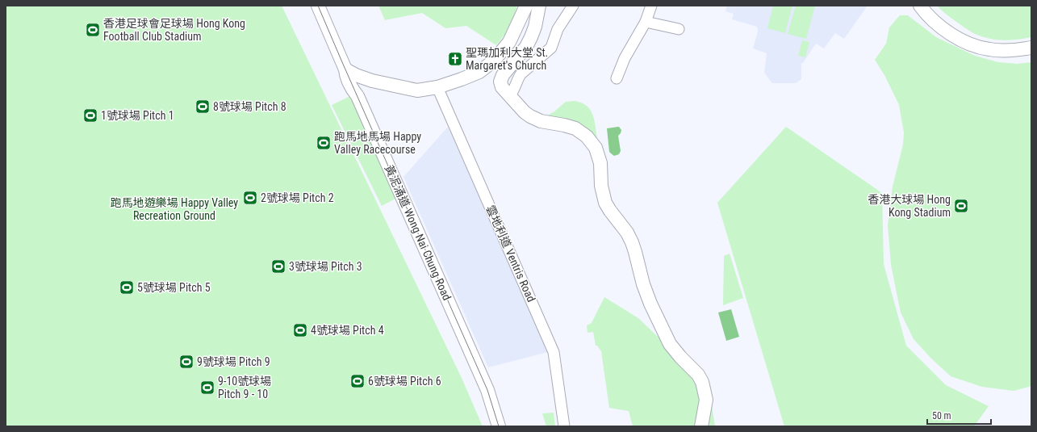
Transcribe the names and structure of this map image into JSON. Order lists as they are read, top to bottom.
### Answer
{
  "streets": {
    "street": ["黃泥涌道 Wong Nai Chung Road", "雲地利道 Ventris Road"]
  },
  "parks": ["跑馬地遊樂場 Happy Valley Recreation Ground"],
  "places": {
    "sports": [
      "香港足球會足球場 Hong Kong Football Club Stadium",
      "8號球場 Pitch 8",
      "1號球場 Pitch 1",
      "跑馬地馬場 Happy Valley Racecourse",
      "2號球場 Pitch 2",
      "香港大球場 Hong Kong Stadium",
      "3號球場 Pitch 3",
      "5號球場 Pitch 5",
      "4號球場 Pitch 4",
      "9號球場 Pitch 9",
      "6號球場 Pitch 6",
      "9-10號球場 Pitch 9 - 10"
    ],
    "church": ["聖瑪加利大堂 St. Margaret's Church"]
  },
  "scale_bar": "50 m"
}
